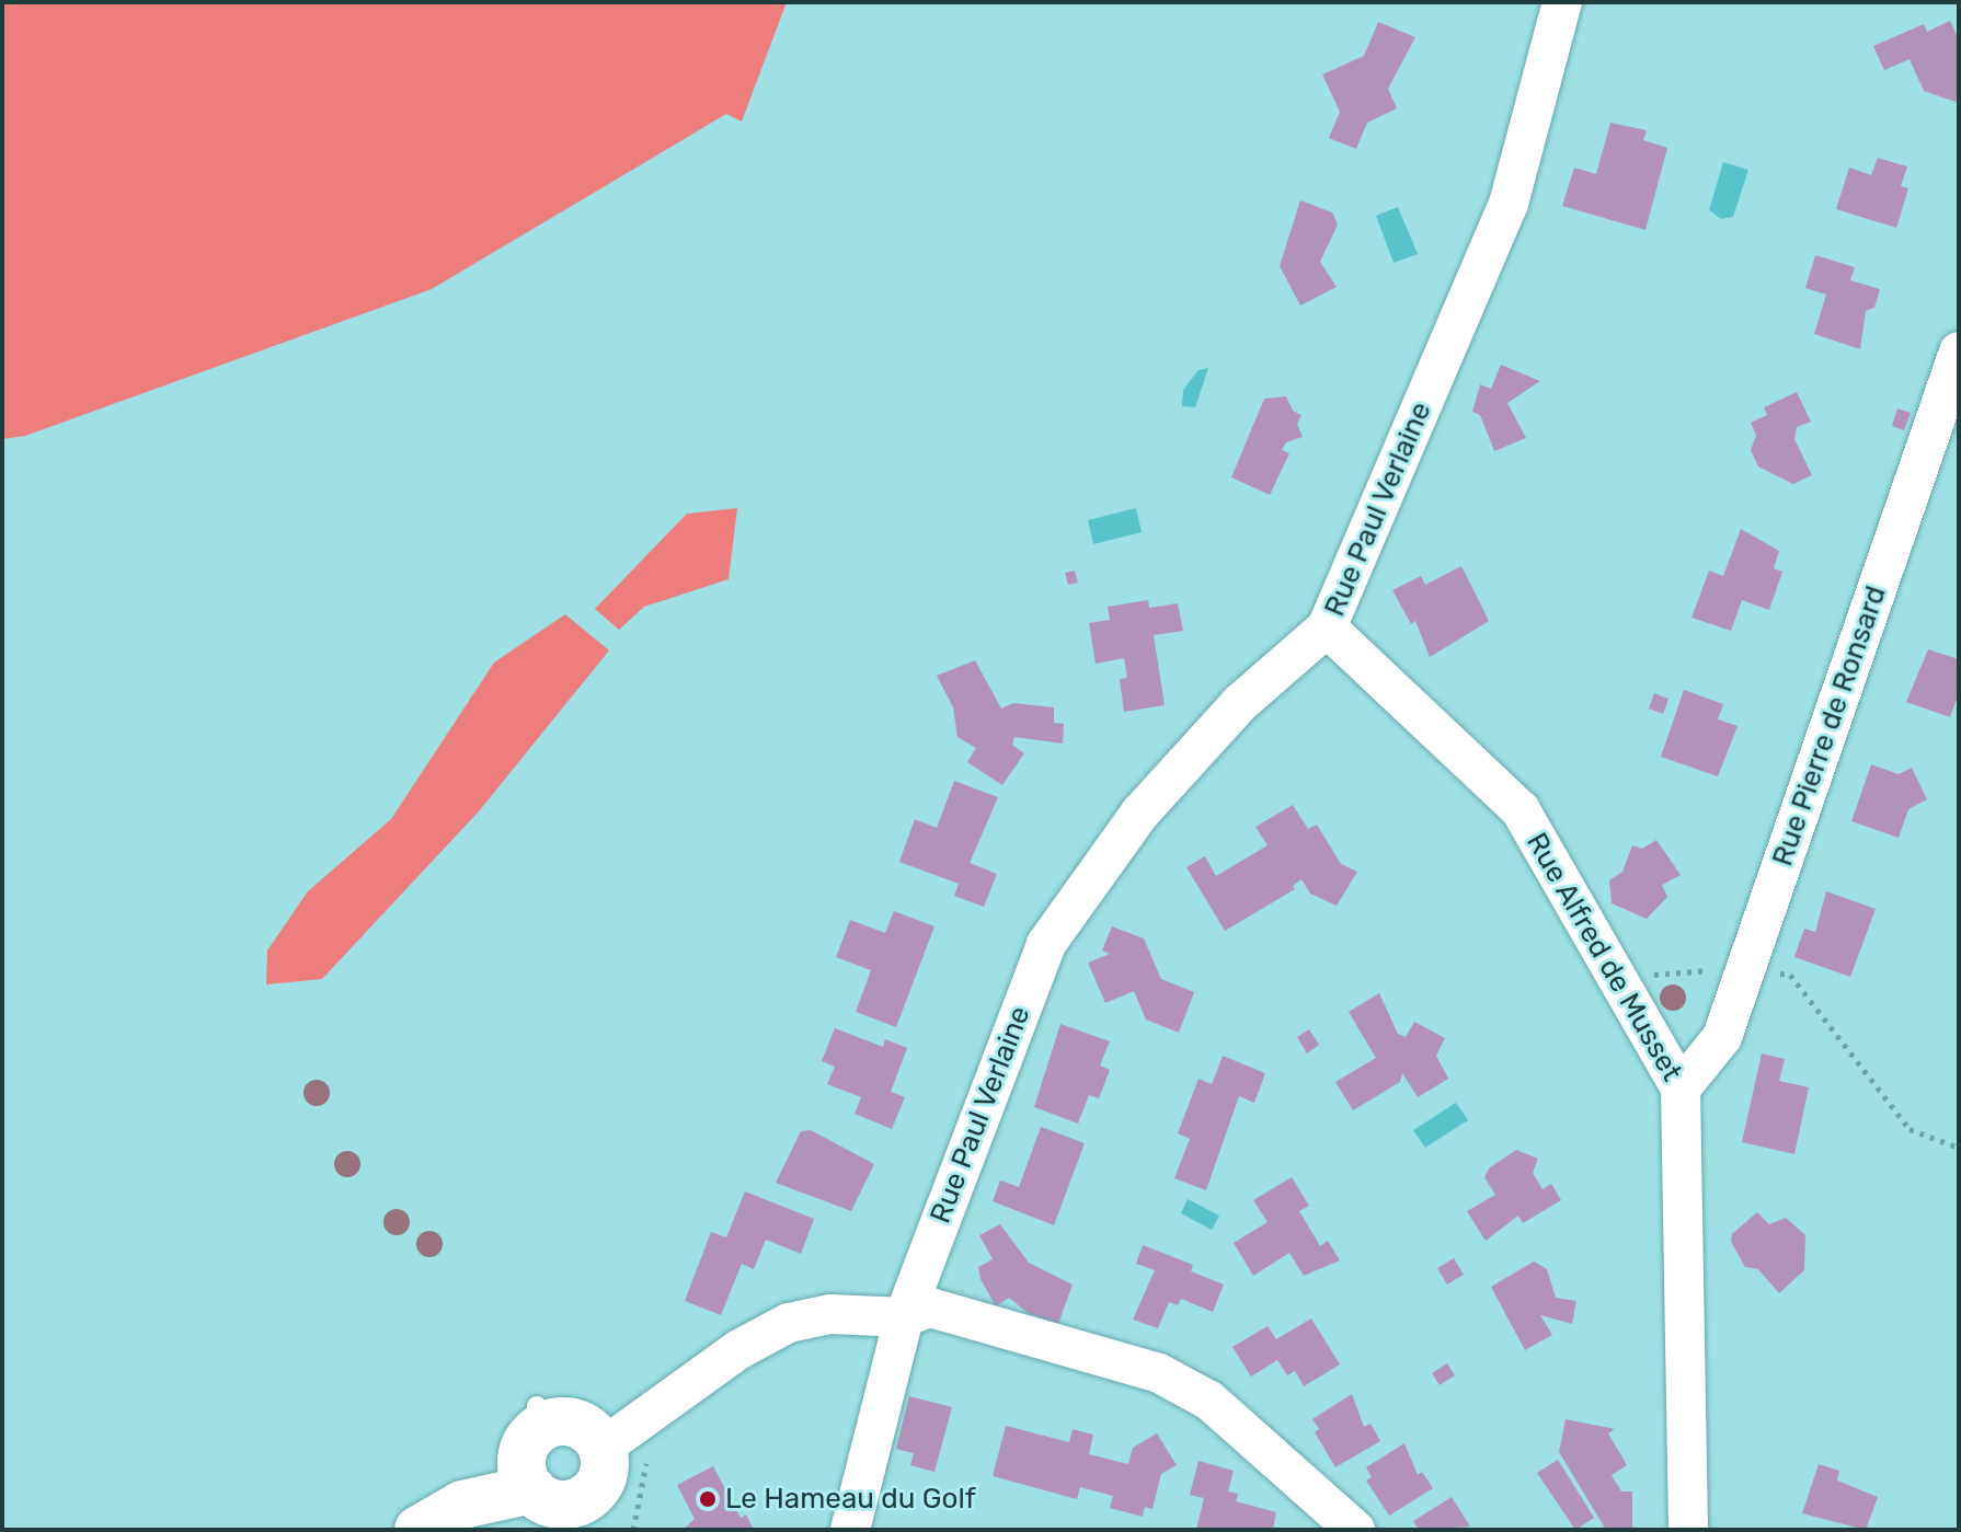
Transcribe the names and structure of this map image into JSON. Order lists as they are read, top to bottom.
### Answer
{
  "streets": {
    "street": ["Rue Paul Verlaine", "Rue Pierre de Ronsard", "Rue Alfred de Musset"]
  },
  "crossings": [
    ["Rue Paul Verlaine", "Rue Alfred de Musset"],
    ["Rue Pierre de Ronsard", "Rue Alfred de Musset"]
  ],
  "places": ["Le Hameau du Golf"]
}
